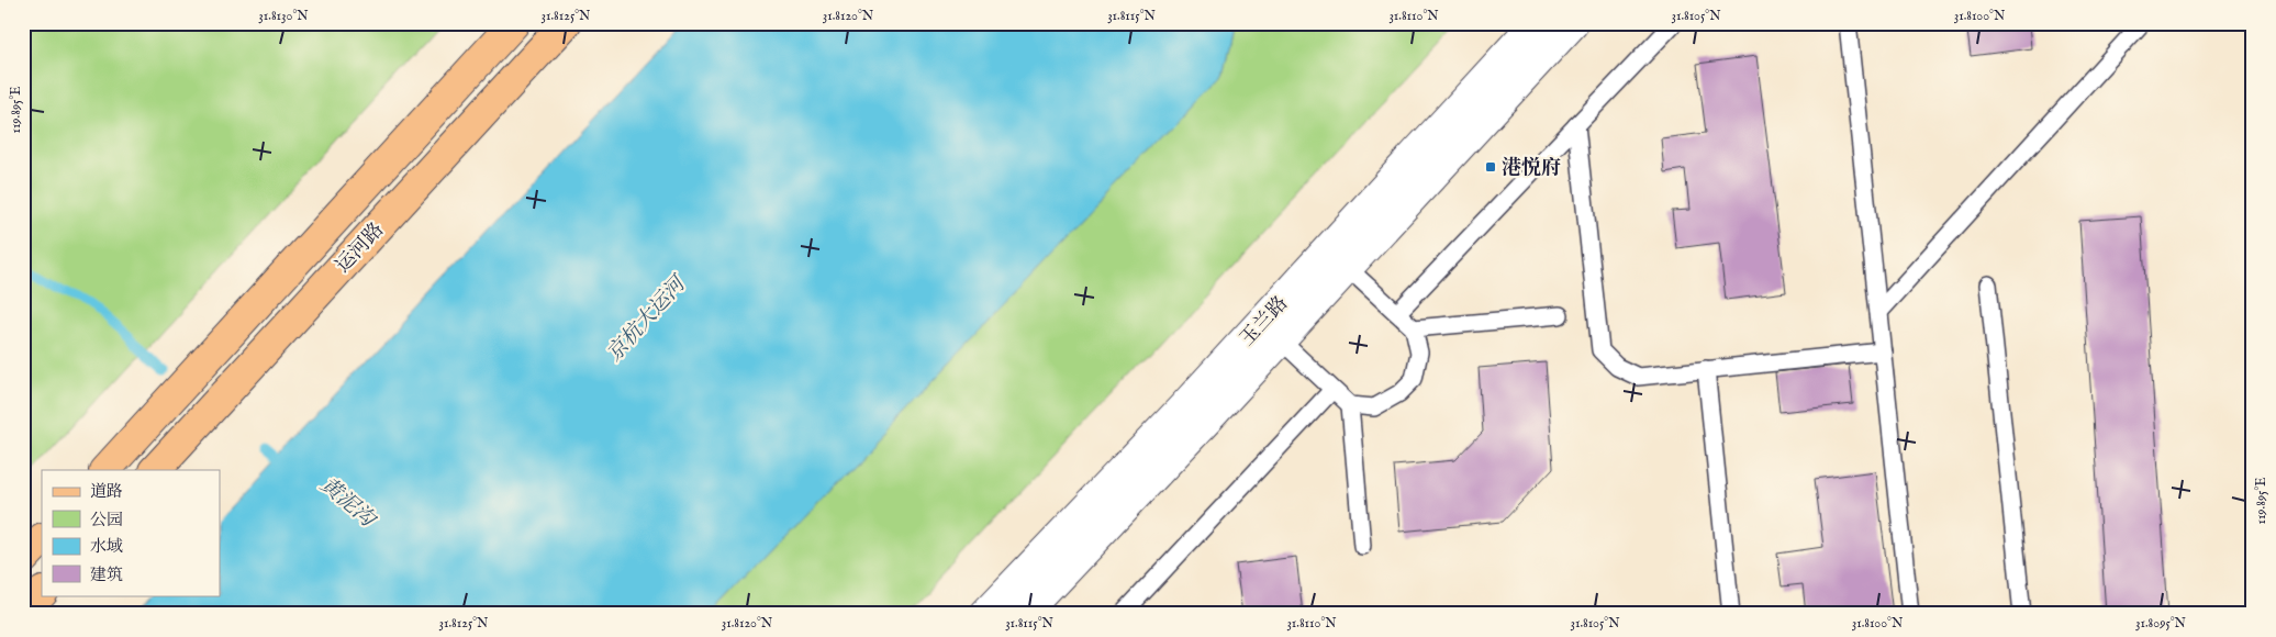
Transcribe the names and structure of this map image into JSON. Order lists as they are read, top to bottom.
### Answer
{
  "streets": {
    "main road": ["运河路"],
    "street": ["玉兰路"]
  },
  "water": ["京杭大运河", "黄泥沟"],
  "places": {
    "transit": ["港悦府"]
  },
  "legend": [
    "道路",
    "公园",
    "水域",
    "建筑"
  ],
  "coordinates": [
    "31.8130°N",
    "31.8125°N",
    "31.8120°N",
    "31.8115°N",
    "31.8110°N",
    "31.8105°N",
    "31.8100°N",
    "119.895°E",
    "31.8095°N"
  ]
}
